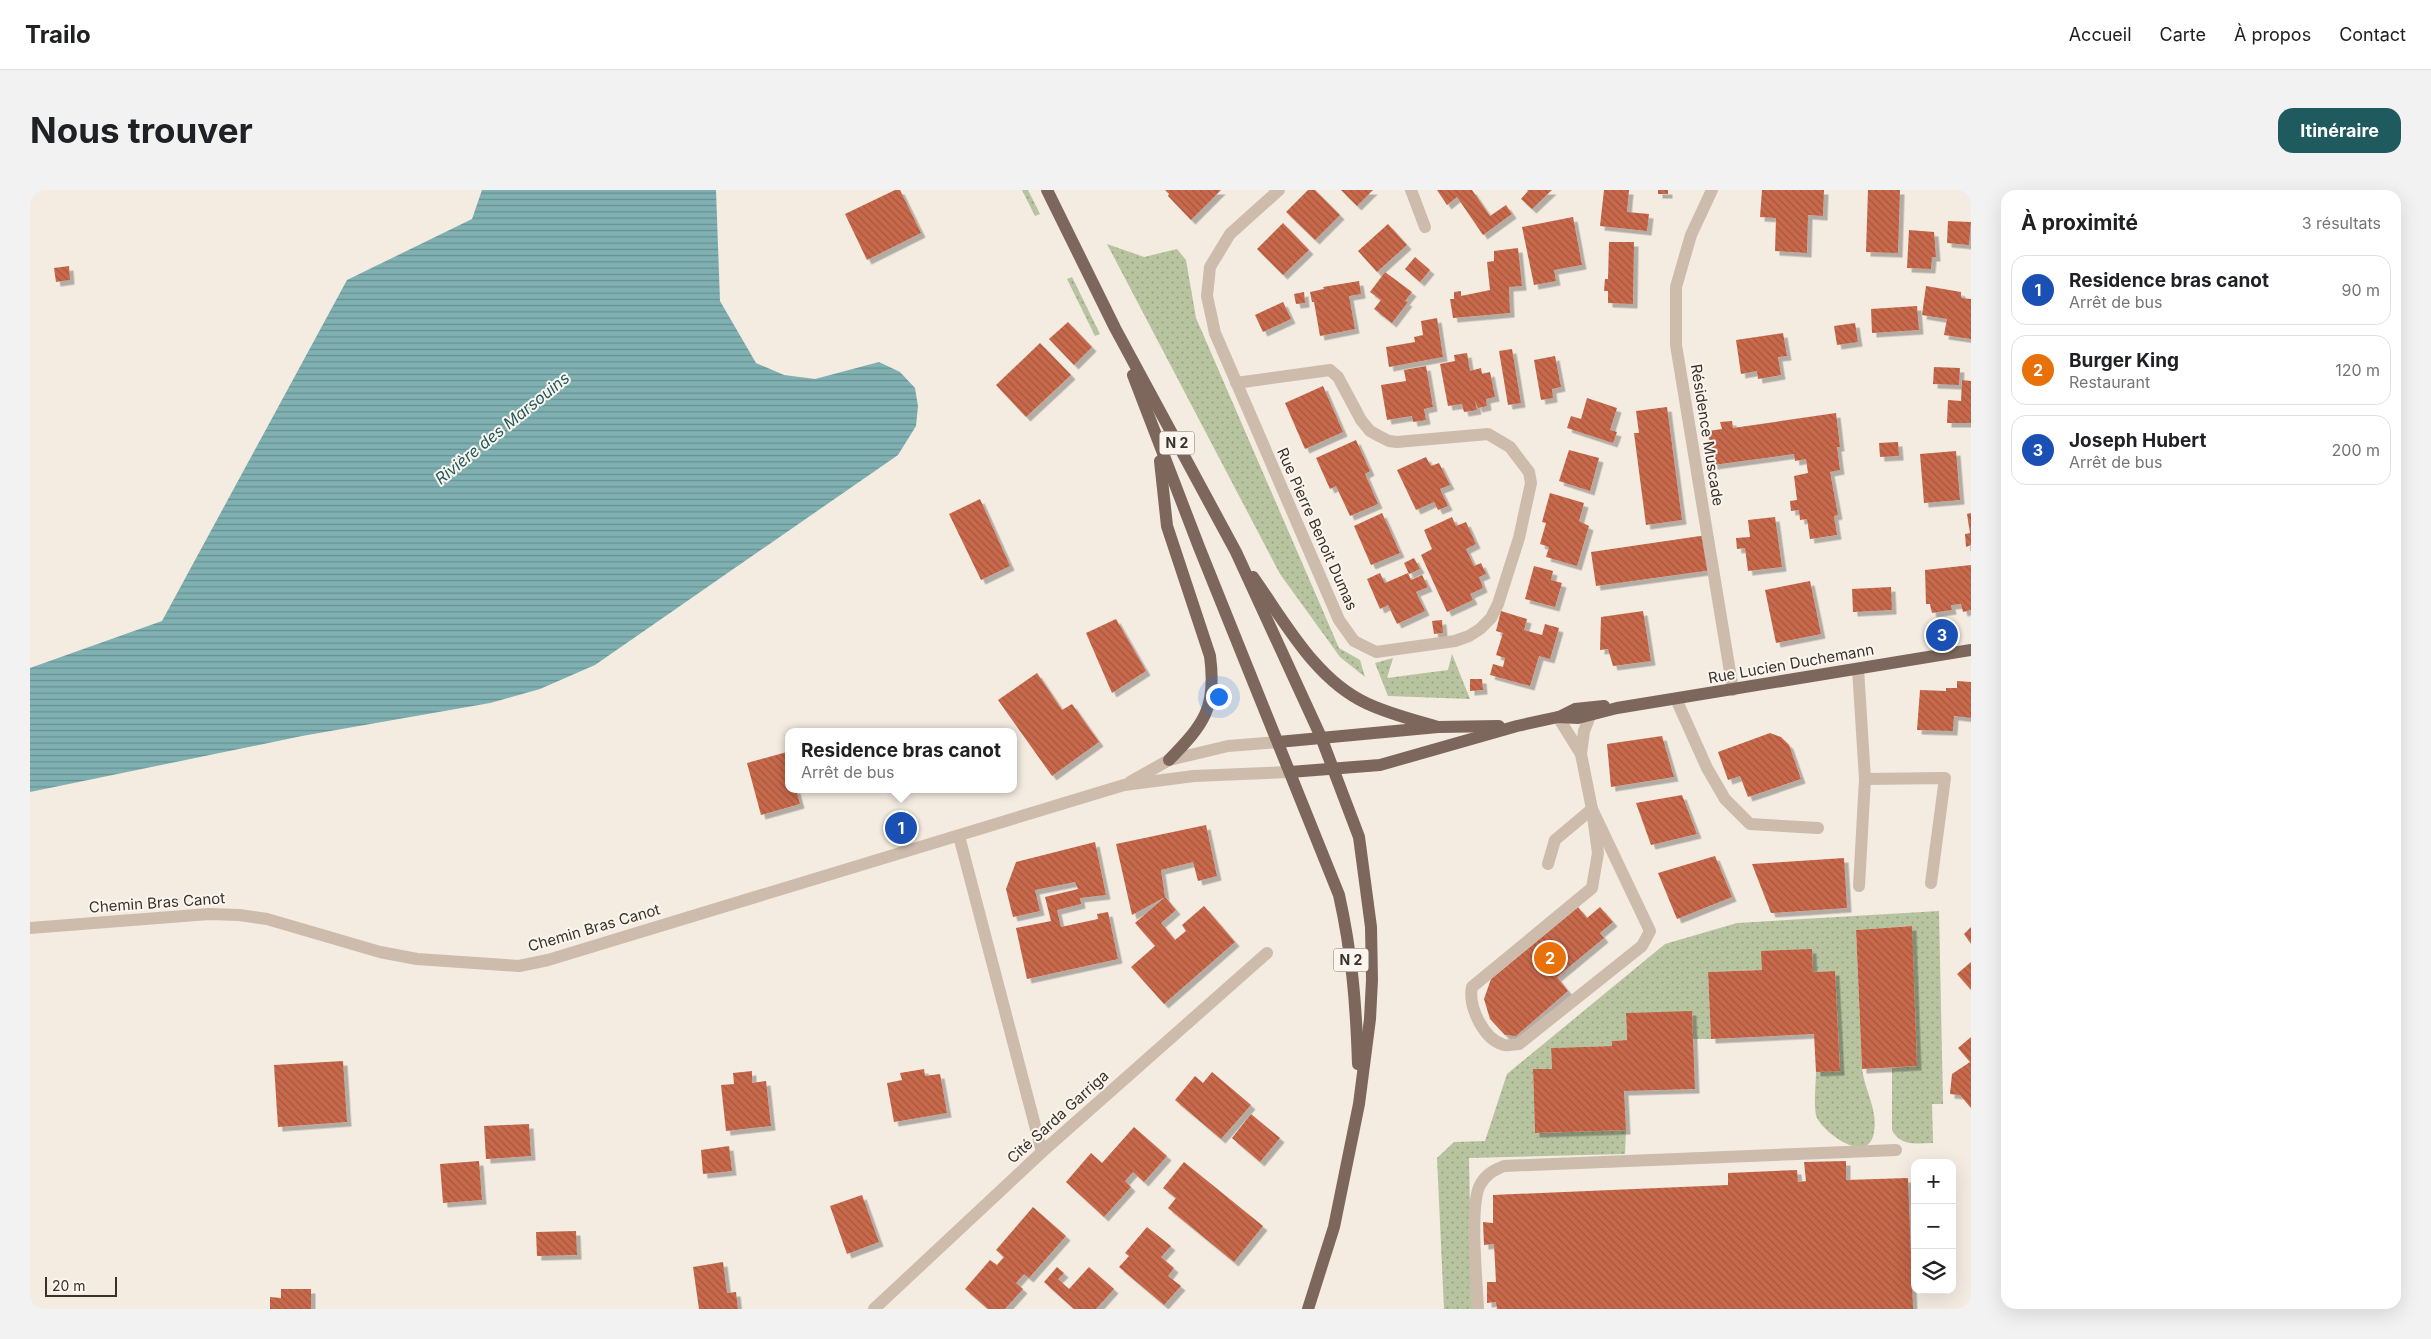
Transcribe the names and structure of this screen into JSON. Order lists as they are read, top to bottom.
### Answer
{
  "streets": {
    "main road": ["N 2", "Rue Lucien Duchemann"],
    "street": [
      "Résidence Muscade",
      "Rue Pierre Benoit Dumas",
      "Chemin Bras Canot",
      "Cité Sarda Garriga"
    ]
  },
  "crossings": [
    ["Résidence Muscade", "Rue Lucien Duchemann"],
    ["N 2", "Rue Lucien Duchemann"],
    ["N 2", "Chemin Bras Canot"],
    ["Rue Lucien Duchemann", "Chemin Bras Canot"]
  ],
  "water": ["Rivière des Marsouins"],
  "scale_bar": "20 m",
  "page": {
    "header": "Trailo",
    "nav": [
      "Accueil",
      "Carte",
      "À propos",
      "Contact"
    ],
    "buttons": "Itinéraire",
    "title": "Nous trouver",
    "heading": ["À proximité", "3 résultats"],
    "list": [
      {
        "mark": "1",
        "name": "Residence bras canot",
        "note": "Arrêt de bus",
        "value": "90 m"
      },
      {
        "mark": "2",
        "name": "Burger King",
        "note": "Restaurant",
        "value": "120 m"
      },
      {
        "mark": "3",
        "name": "Joseph Hubert",
        "note": "Arrêt de bus",
        "value": "200 m"
      }
    ],
    "pins": ["3", "1", "2"],
    "popup": ["Residence bras canot", "Arrêt de bus"],
    "map_buttons": ["+", "−"],
    "scale": "20 m"
  }
}
